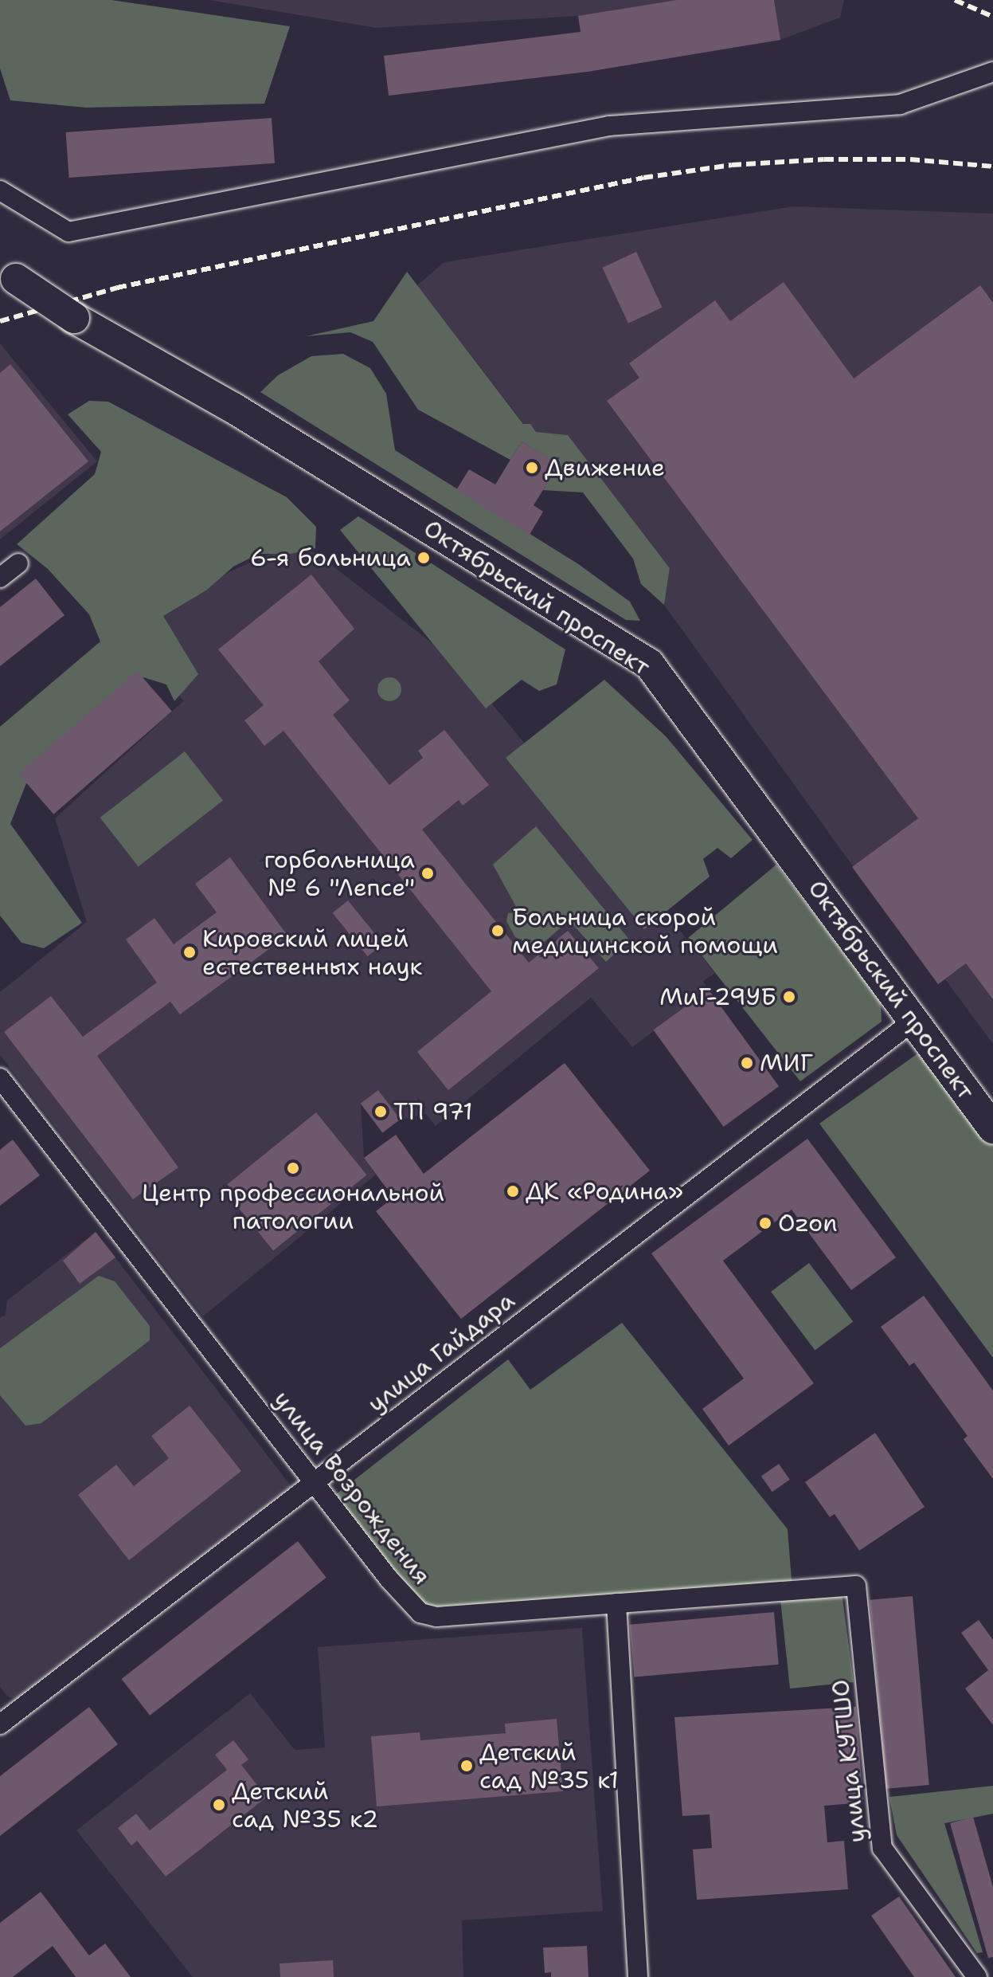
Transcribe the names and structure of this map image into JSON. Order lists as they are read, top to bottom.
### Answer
{
  "streets": {
    "main road": ["Октябрьский проспект"],
    "street": ["улица Гайдара", "улица Возрождения", "улица КУТШО"]
  },
  "crossings": [
    ["Октябрьский проспект", "улица Гайдара"],
    ["улица Гайдара", "улица Возрождения"],
    ["улица Возрождения", "улица КУТШО"]
  ],
  "places": [
    "Движение",
    "6-я больница",
    "горбольница № 6 \"Лепсе\"",
    "Больница скорой медицинской помощи",
    "Кировский лицей естественных наук",
    "МиГ-29УБ",
    "МИГ",
    "ТП 971",
    "Центр профессиональной патологии",
    "ДК «Родина»",
    "Ozon",
    "Детский сад №35 к1",
    "Детский сад №35 к2"
  ]
}
